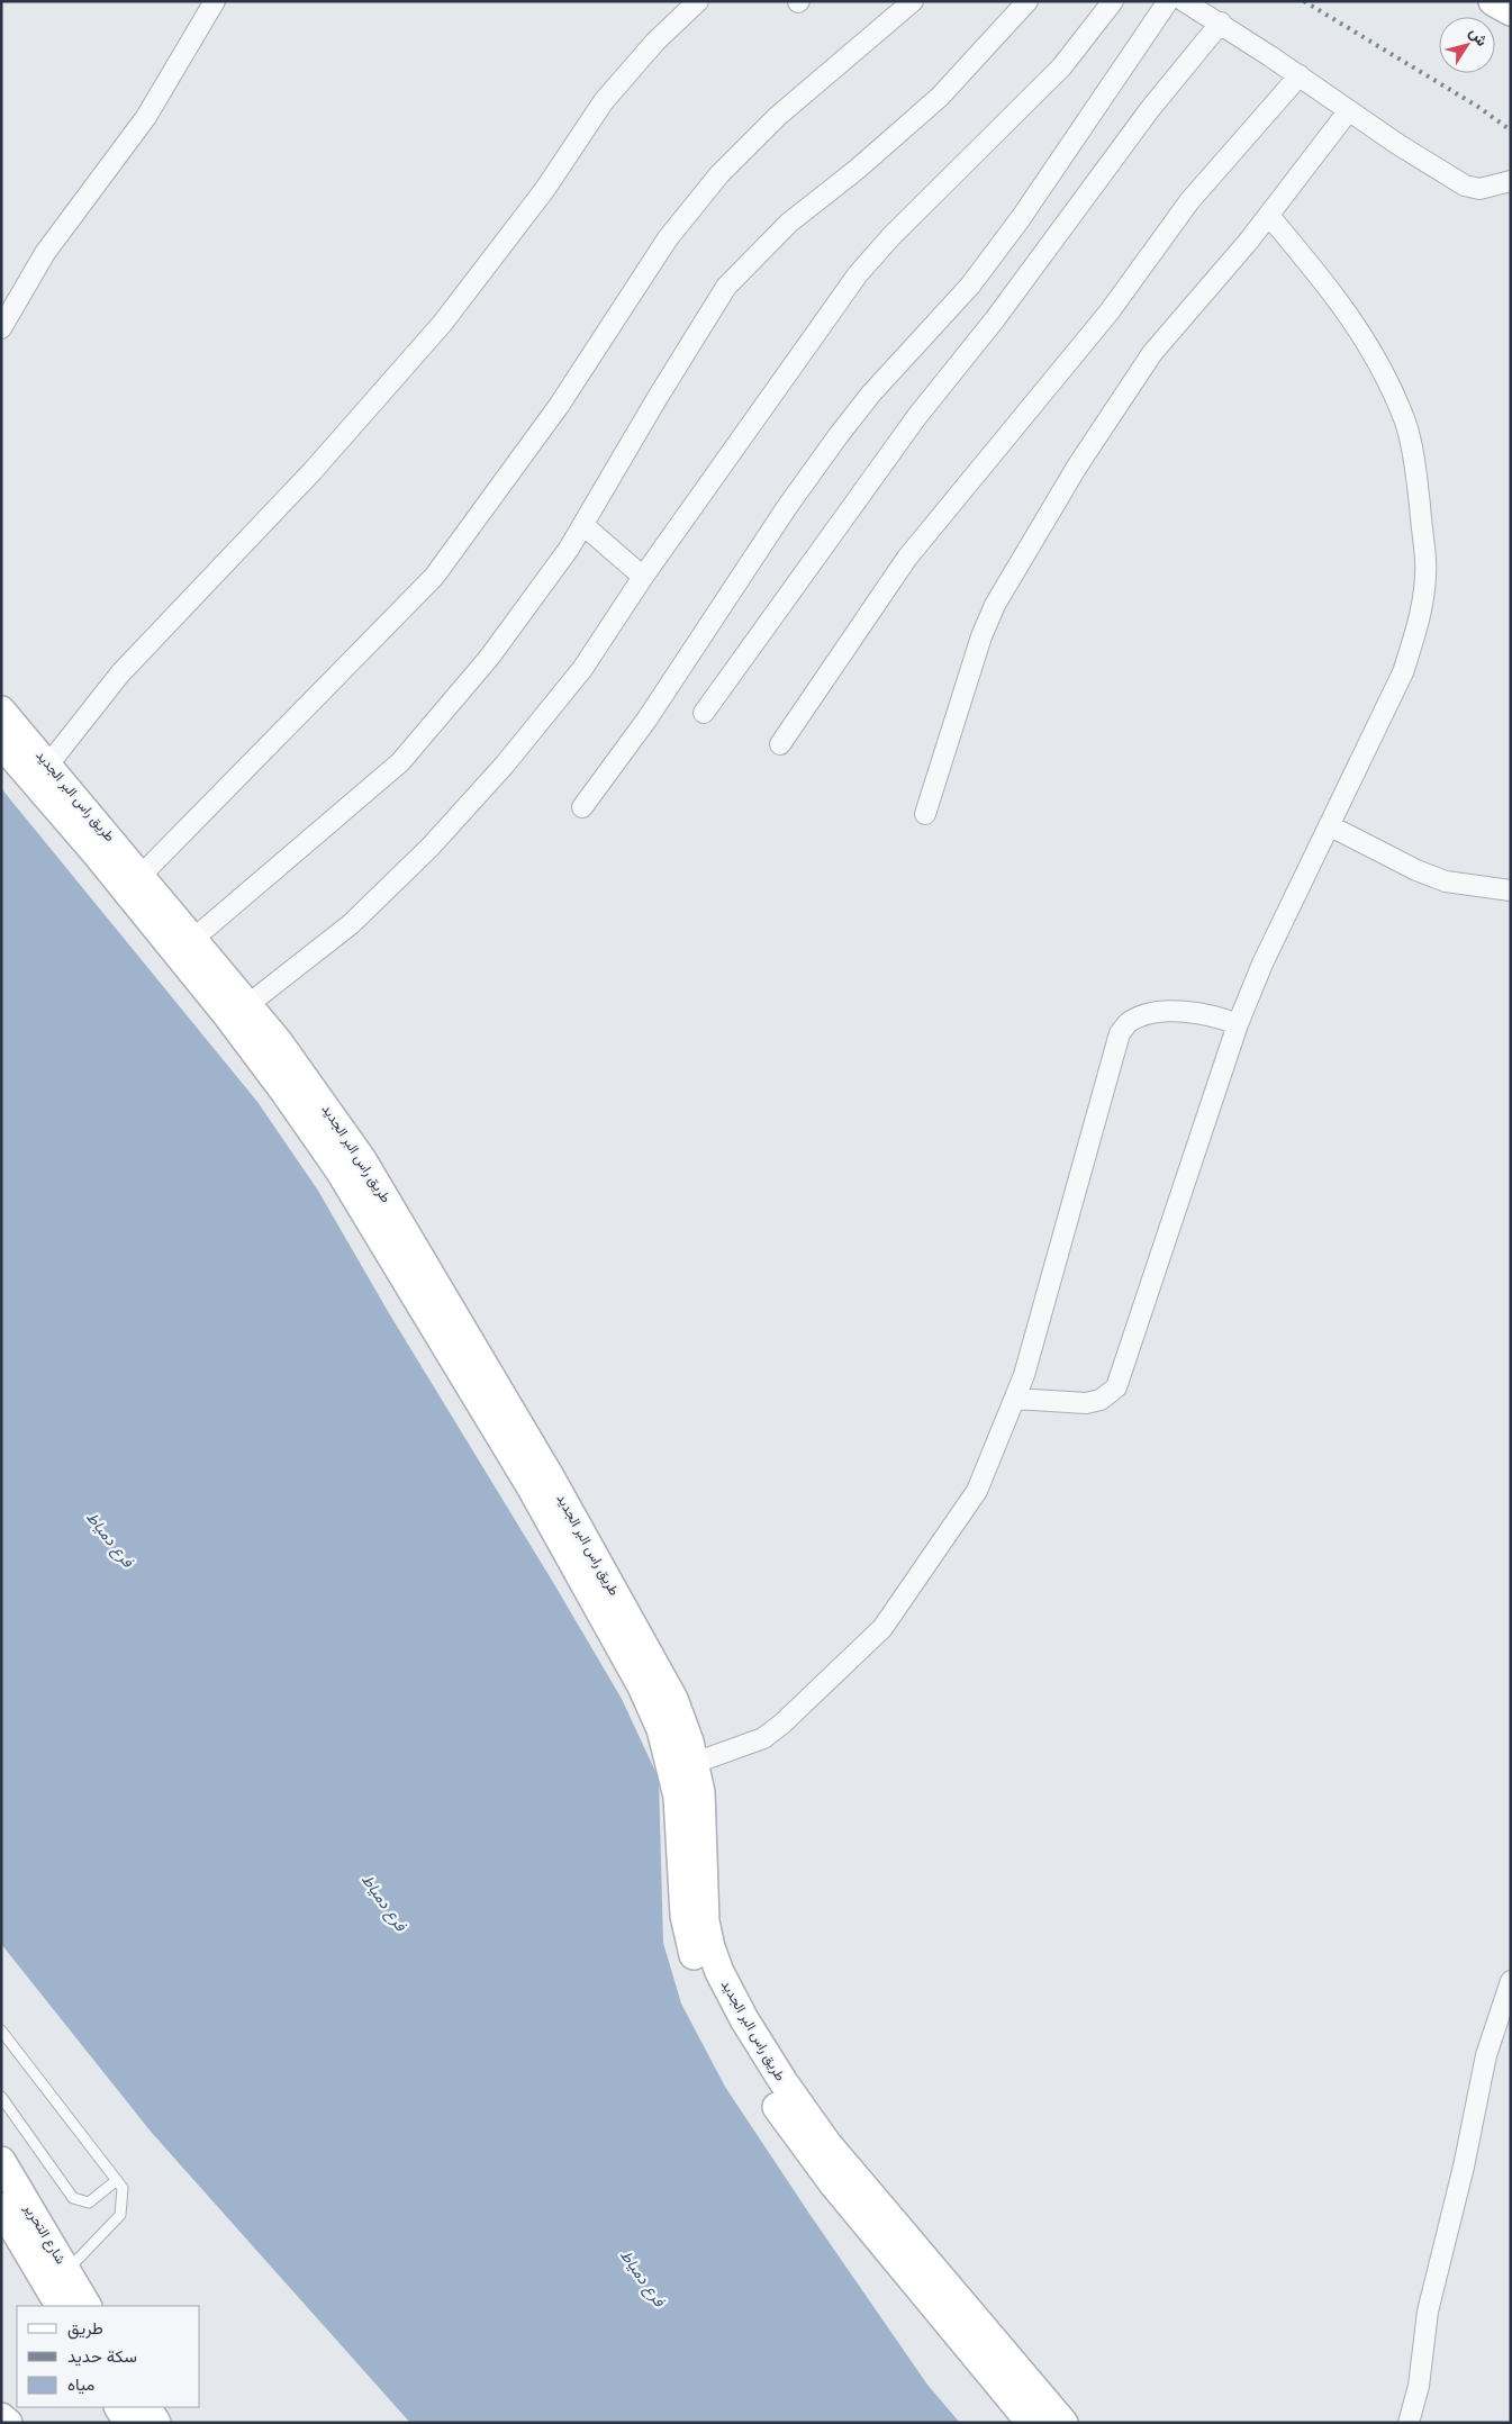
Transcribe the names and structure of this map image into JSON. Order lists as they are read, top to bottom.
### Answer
{
  "streets": {
    "main road": ["طريق راس البر الجديد", "شارع التحرير"]
  },
  "water": ["فرع دمياط"],
  "legend": ["طريق", "سكة حديد", "مياه"],
  "north": "top right"
}
